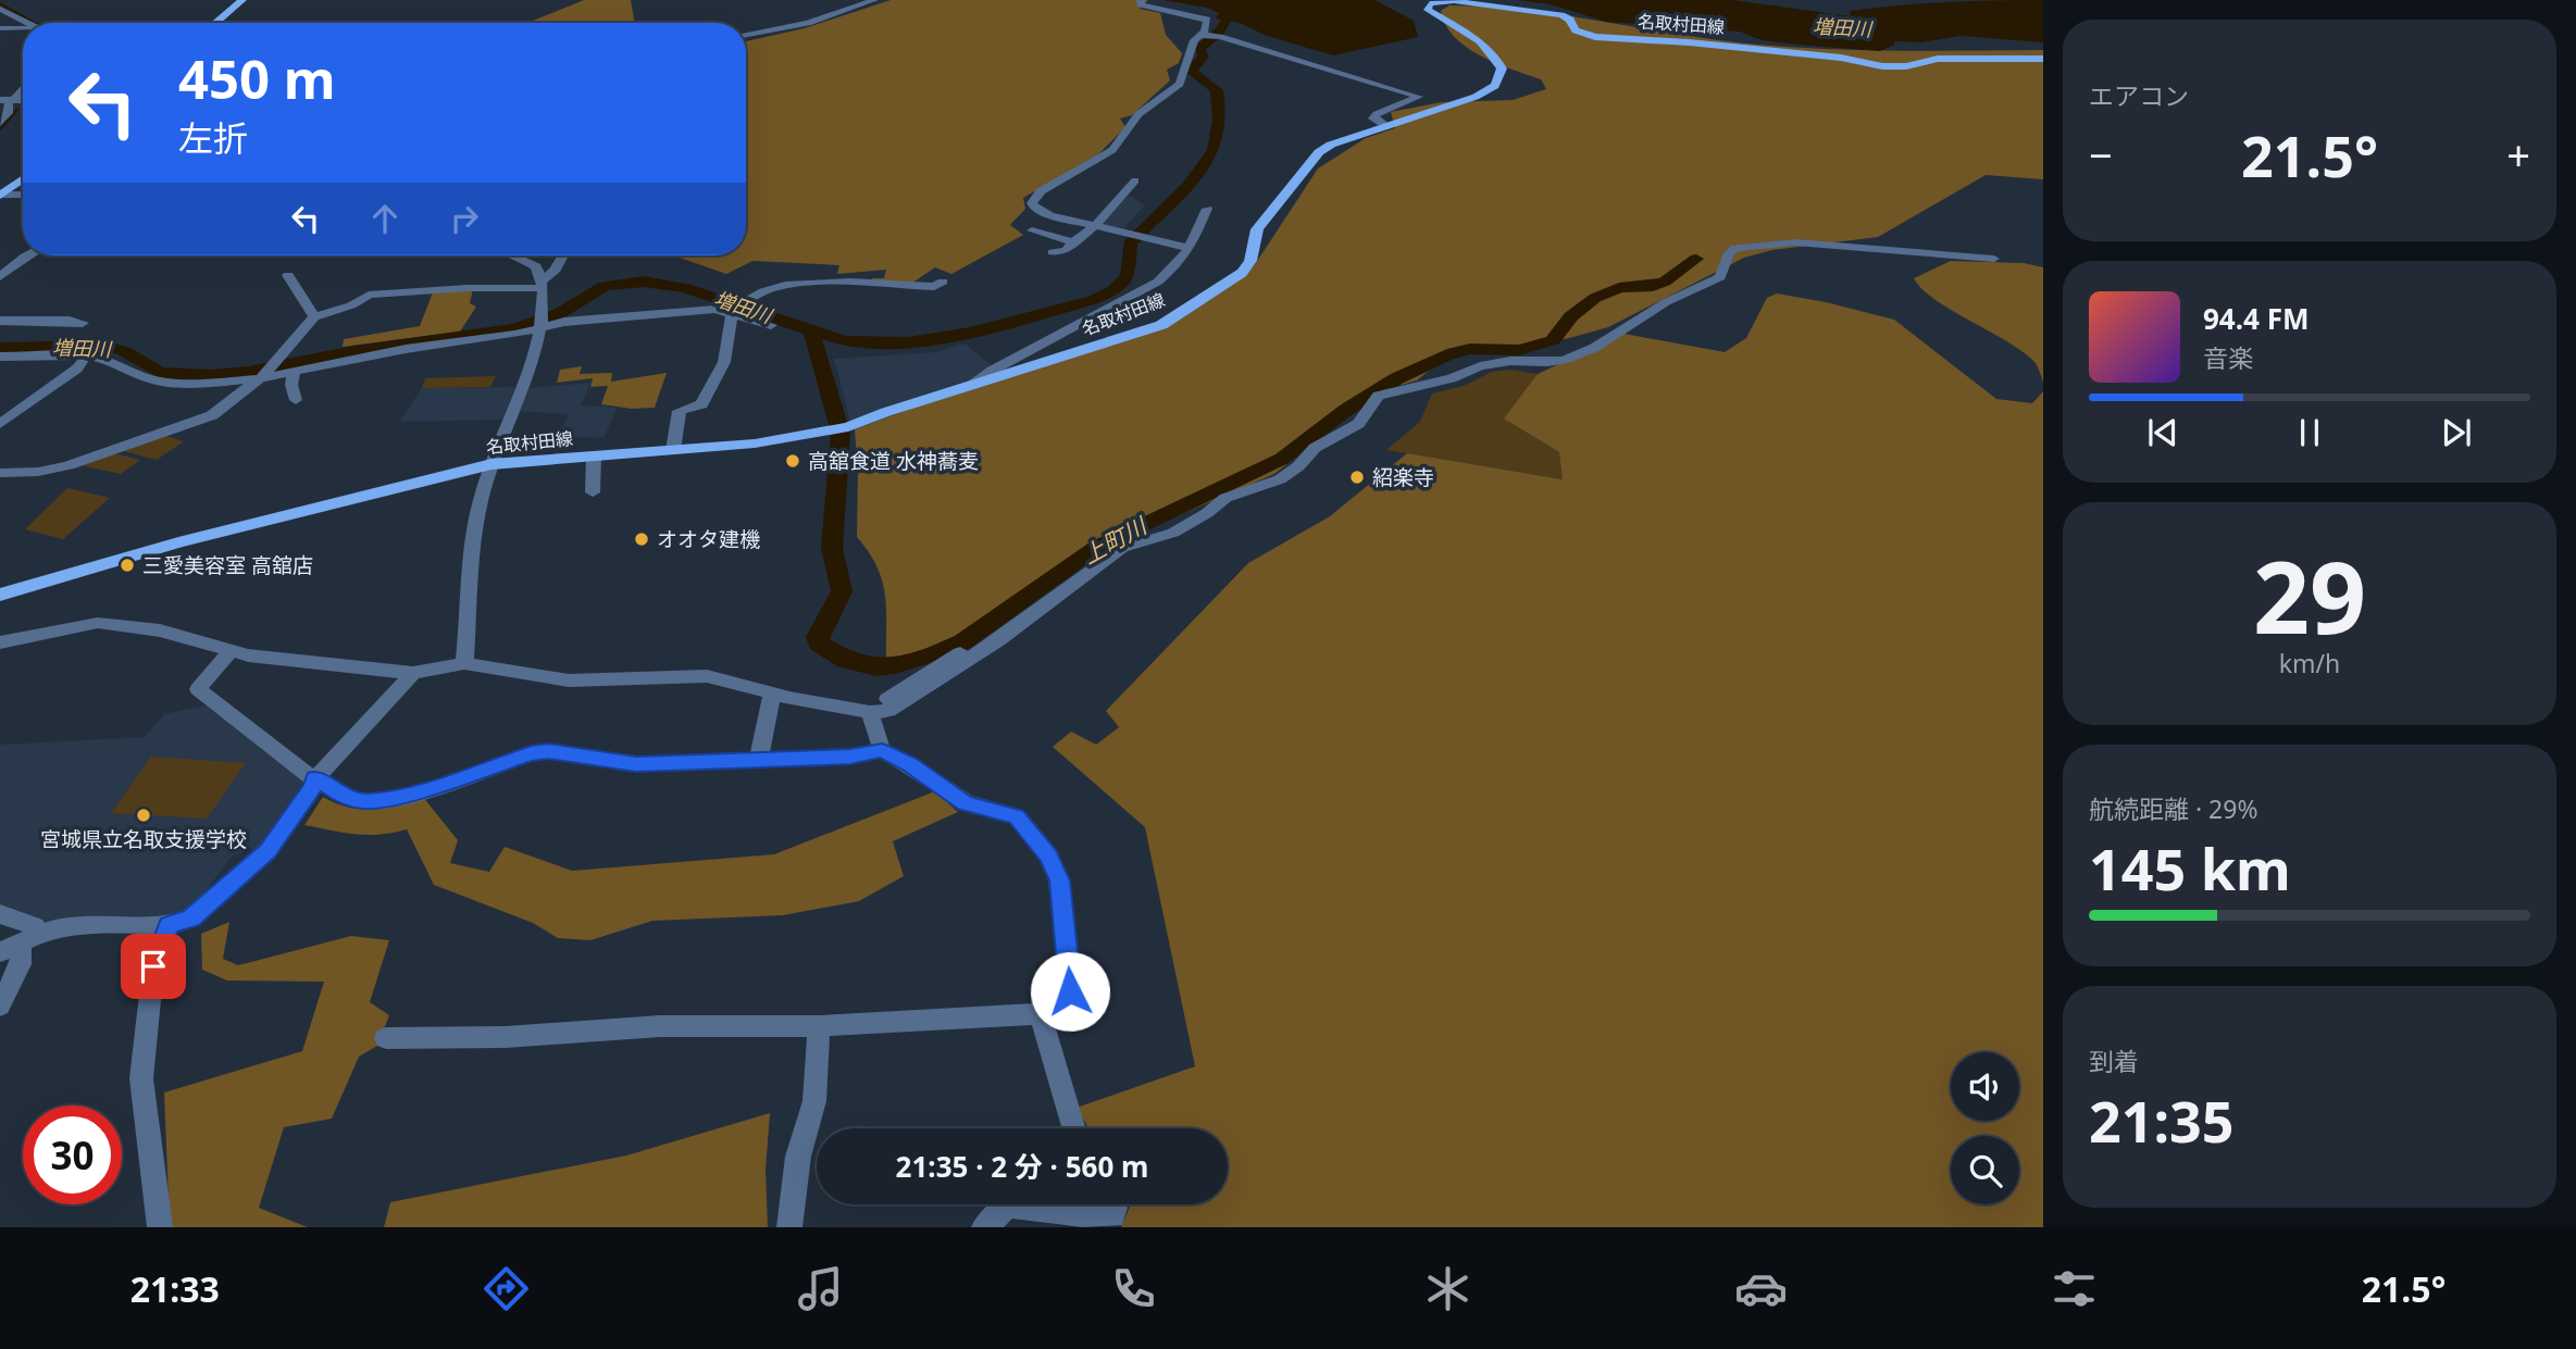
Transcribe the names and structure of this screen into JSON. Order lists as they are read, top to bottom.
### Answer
{
  "streets": {
    "main road": ["名取村田線"]
  },
  "water": ["増田川", "上町川"],
  "places": [
    "高舘食道 水神蕎麦",
    "紹楽寺",
    "オオタ建機",
    "三愛美容室 高舘店",
    "宮城県立名取支援学校"
  ],
  "page": {
    "tile": [
      "エアコン",
      ["29", "km/h"],
      ["航続距離 · 29%", "145 km"],
      ["到着", "21:35"]
    ],
    "turn": ["450 m", "左折"],
    "heat": ["−", "21.5°", "+"],
    "song": ["94.4 FM", "音楽"],
    "limit": "30",
    "trip": "21:35 · 2 分 · 560 m",
    "tabs": ["21:33", "21.5°"]
  }
}
